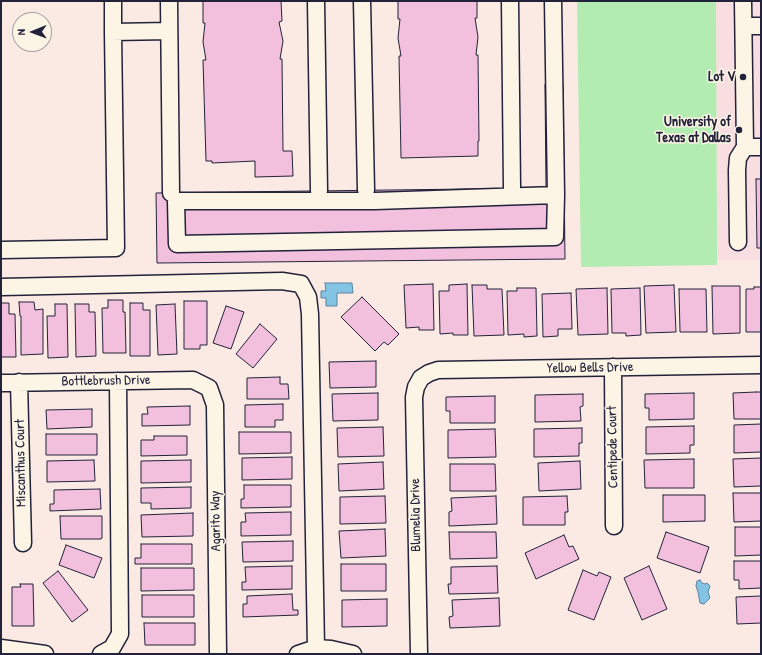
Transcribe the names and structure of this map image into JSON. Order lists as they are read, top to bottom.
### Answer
{
  "streets": {
    "street": [
      "Yellow Bells Drive",
      "Bottlebrush Drive",
      "Centipede Court",
      "Miscanthus Court",
      "Blumelia Drive",
      "Agarito Way"
    ]
  },
  "crossings": [
    ["Yellow Bells Drive", "Centipede Court"],
    ["Yellow Bells Drive", "Blumelia Drive"],
    ["Bottlebrush Drive", "Miscanthus Court"],
    ["Bottlebrush Drive", "Agarito Way"]
  ],
  "places": ["Lot V", "University of Texas at Dallas"],
  "north": "left"
}
